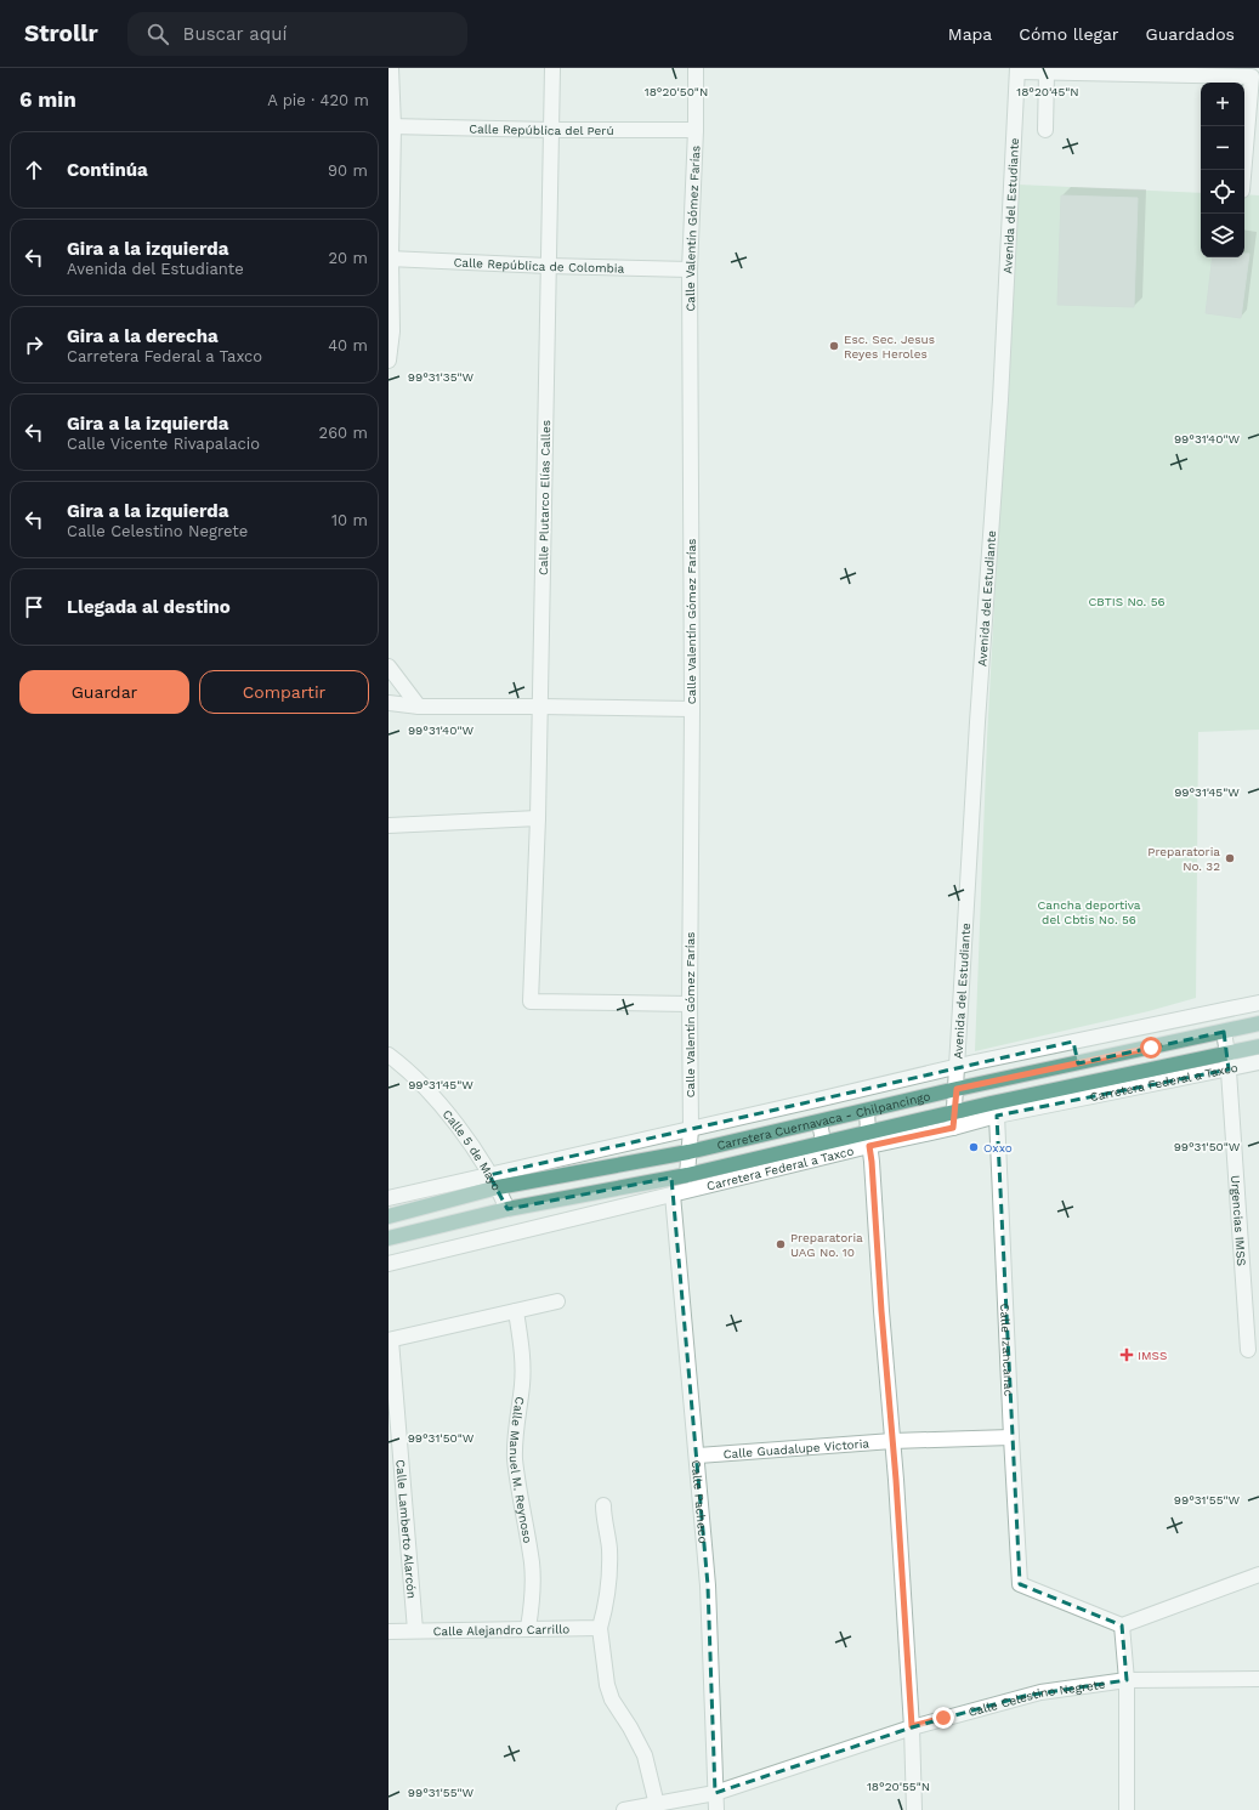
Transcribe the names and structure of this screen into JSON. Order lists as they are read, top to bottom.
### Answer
{
  "streets": {
    "main road": ["Carretera Cuernavaca - Chilpancingo"],
    "street": [
      "Calle República del Perú",
      "Avenida del Estudiante",
      "Calle Valentín Gómez Farías",
      "Calle República de Colombia",
      "Calle Plutarco Elías Calles",
      "Carretera Federal a Taxco",
      "Calle 5 de Mayo",
      "Urgencias IMSS",
      "Calle Izancanac",
      "Calle Guadalupe Victoria",
      "Calle Manuel M. Reynoso",
      "Calle Pacheco",
      "Calle Lamberto Alarcón",
      "Calle Alejandro Carrillo",
      "Calle Celestino Negrete"
    ]
  },
  "crossings": [
    ["Calle República del Perú", "Calle Valentín Gómez Farías"],
    ["Calle República del Perú", "Calle Plutarco Elías Calles"],
    ["Avenida del Estudiante", "Carretera Federal a Taxco"],
    ["Avenida del Estudiante", "Carretera Cuernavaca - Chilpancingo"],
    ["Calle Valentín Gómez Farías", "Calle República de Colombia"],
    ["Calle Valentín Gómez Farías", "Calle Plutarco Elías Calles"],
    ["Calle Valentín Gómez Farías", "Carretera Cuernavaca - Chilpancingo"],
    ["Calle República de Colombia", "Calle Plutarco Elías Calles"],
    ["Carretera Federal a Taxco", "Carretera Cuernavaca - Chilpancingo"],
    ["Carretera Federal a Taxco", "Urgencias IMSS"],
    ["Carretera Federal a Taxco", "Calle Izancanac"],
    ["Carretera Federal a Taxco", "Calle Pacheco"],
    ["Carretera Cuernavaca - Chilpancingo", "Calle 5 de Mayo"],
    ["Carretera Cuernavaca - Chilpancingo", "Urgencias IMSS"],
    ["Calle Izancanac", "Calle Guadalupe Victoria"],
    ["Calle Guadalupe Victoria", "Calle Pacheco"],
    ["Calle Manuel M. Reynoso", "Calle Alejandro Carrillo"],
    ["Calle Pacheco", "Calle Celestino Negrete"],
    ["Calle Lamberto Alarcón", "Calle Alejandro Carrillo"]
  ],
  "parks": ["CBTIS No. 56", "Cancha deportiva del Cbtis No. 56"],
  "places": {
    "other": [
      "Esc. Sec. Jesus Reyes Heroles",
      "Preparatoria No. 32",
      "Oxxo",
      "Preparatoria UAG No. 10"
    ],
    "health": ["IMSS"]
  },
  "page": {
    "header": "Strollr",
    "search": "Buscar aquí",
    "nav": ["Mapa", "Cómo llegar", "Guardados"],
    "heading": ["6 min", "A pie · 420 m"],
    "map_buttons": ["+", "−"],
    "list": [
      ["Continúa", "90 m"],
      ["Gira a la izquierda", "Avenida del Estudiante", "20 m"],
      ["Gira a la derecha", "Carretera Federal a Taxco", "40 m"],
      ["Gira a la izquierda", "Calle Vicente Rivapalacio", "260 m"],
      ["Gira a la izquierda", "Calle Celestino Negrete", "10 m"],
      "Llegada al destino"
    ],
    "buttons": ["Guardar", "Compartir"]
  },
  "coordinates": [
    "18°20'50\"N",
    "18°20'45\"N",
    "99°31'35\"W",
    "99°31'40\"W",
    "99°31'45\"W",
    "99°31'50\"W",
    "99°31'55\"W",
    "18°20'55\"N"
  ]
}
